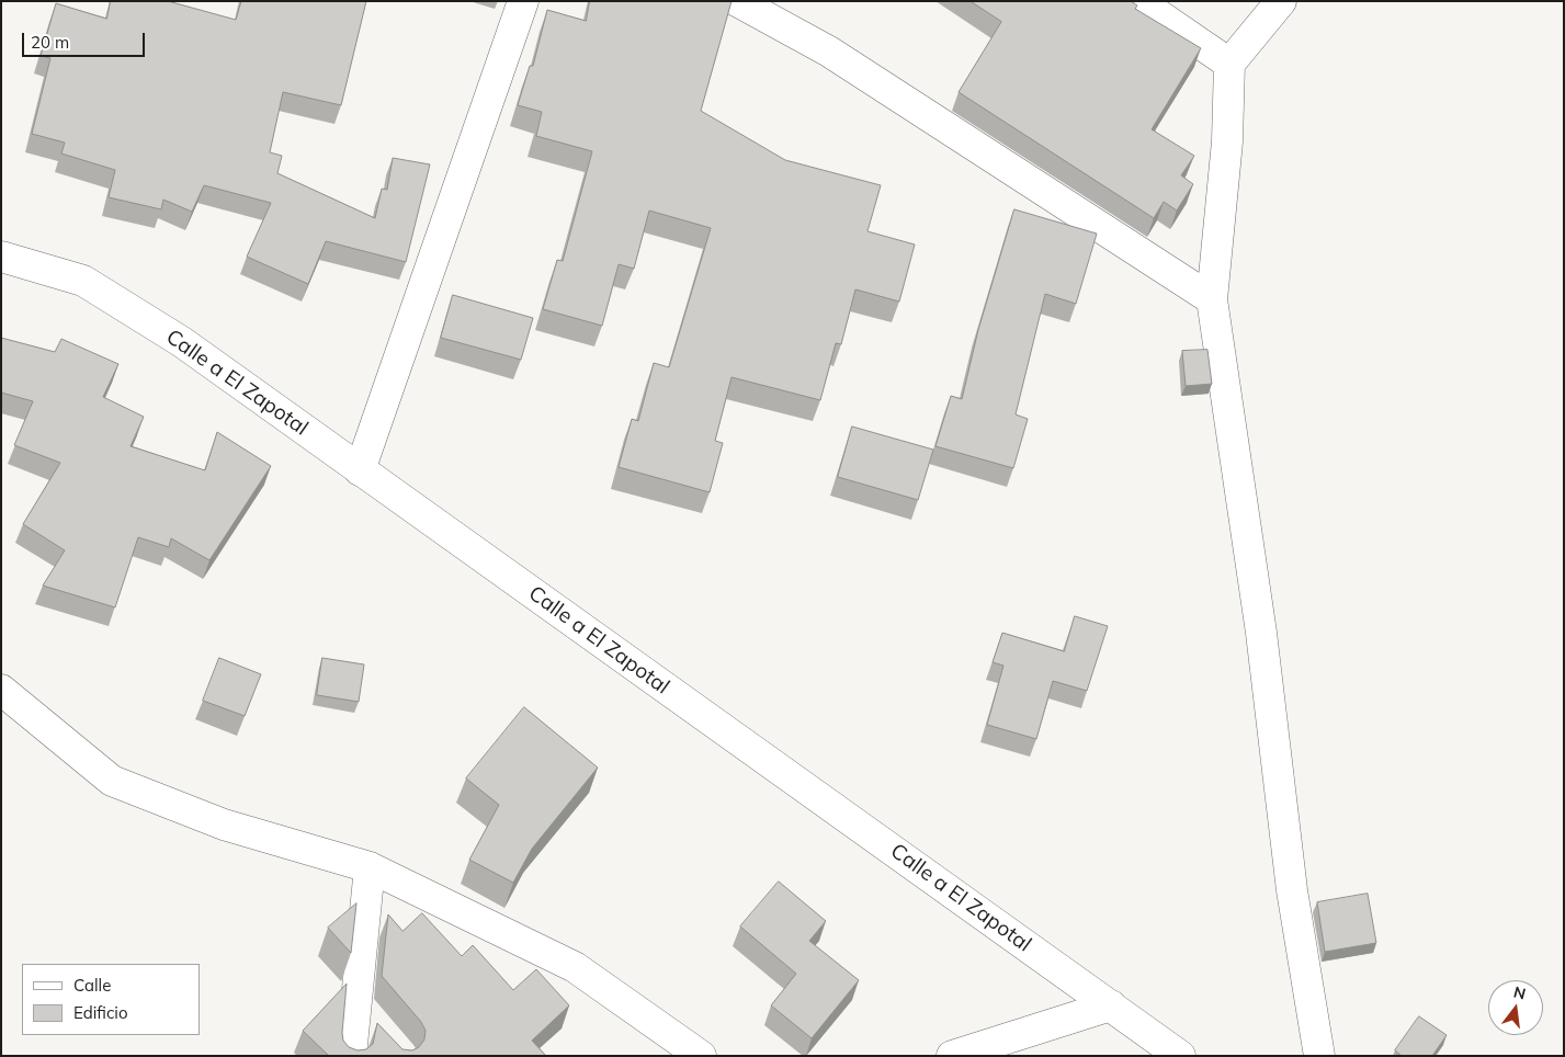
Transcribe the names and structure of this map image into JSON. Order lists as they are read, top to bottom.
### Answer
{
  "streets": {
    "street": ["Calle a El Zapotal"]
  },
  "legend": ["Calle", "Edificio"],
  "scale_bar": "20 m",
  "north": "top"
}
